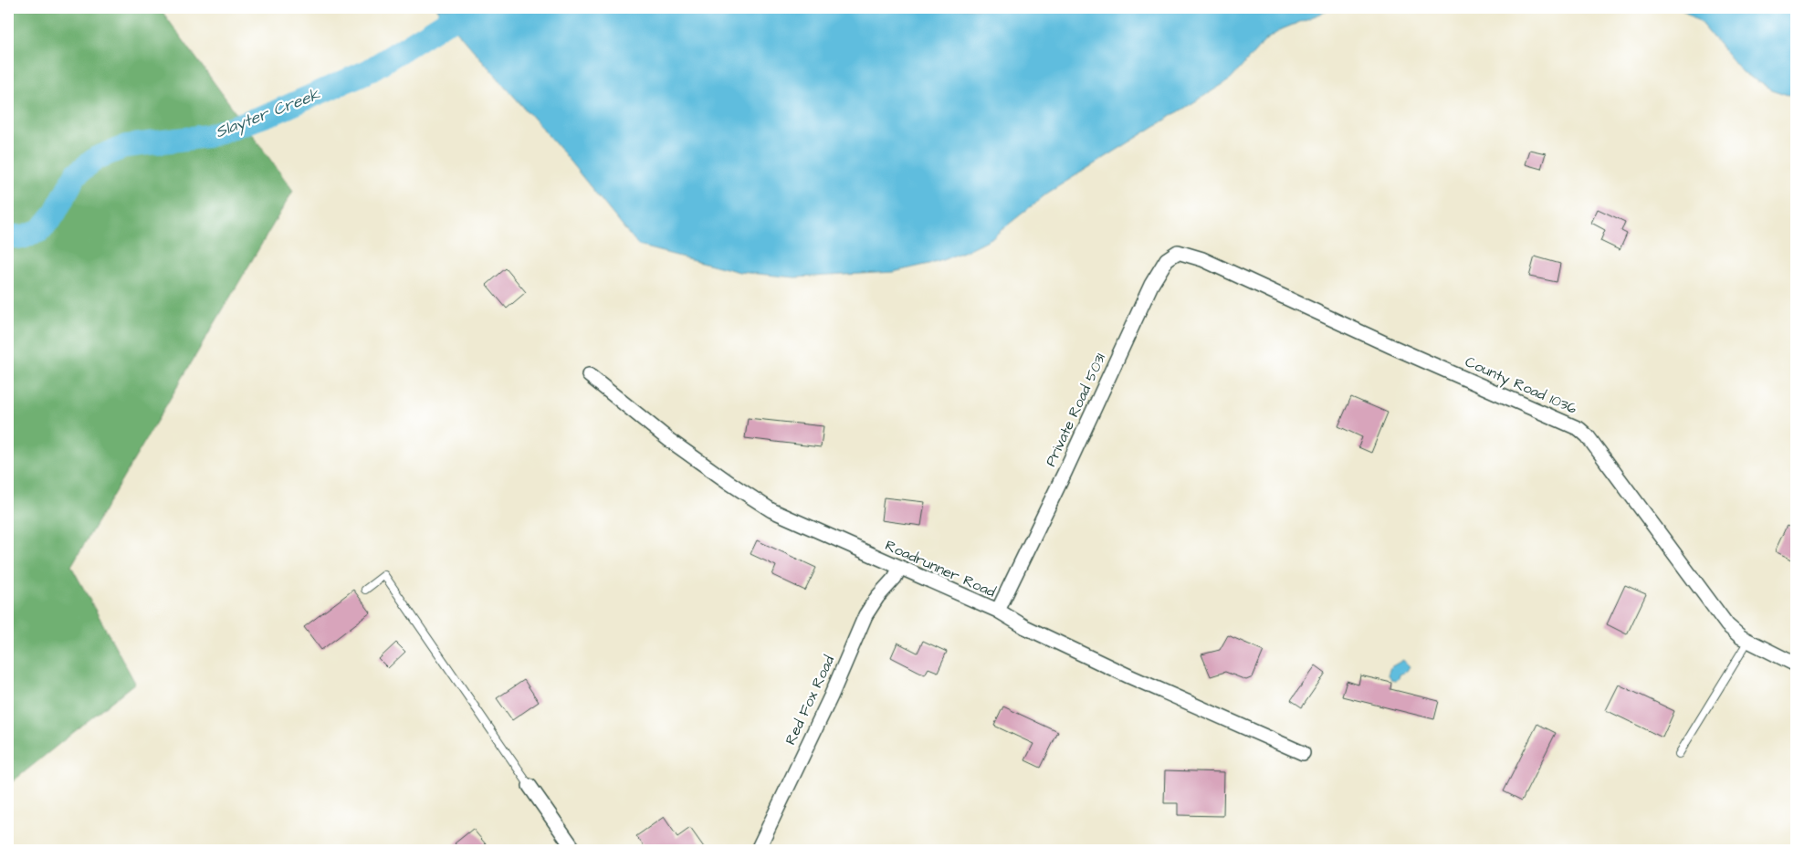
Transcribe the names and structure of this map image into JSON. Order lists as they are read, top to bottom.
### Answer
{
  "streets": {
    "street": [
      "County Road 1036",
      "Private Road 5031",
      "Roadrunner Road",
      "Red Fox Road"
    ]
  },
  "crossings": [
    ["County Road 1036", "Private Road 5031"],
    ["Private Road 5031", "Roadrunner Road"],
    ["Roadrunner Road", "Red Fox Road"]
  ],
  "water": ["Slayter Creek"]
}
